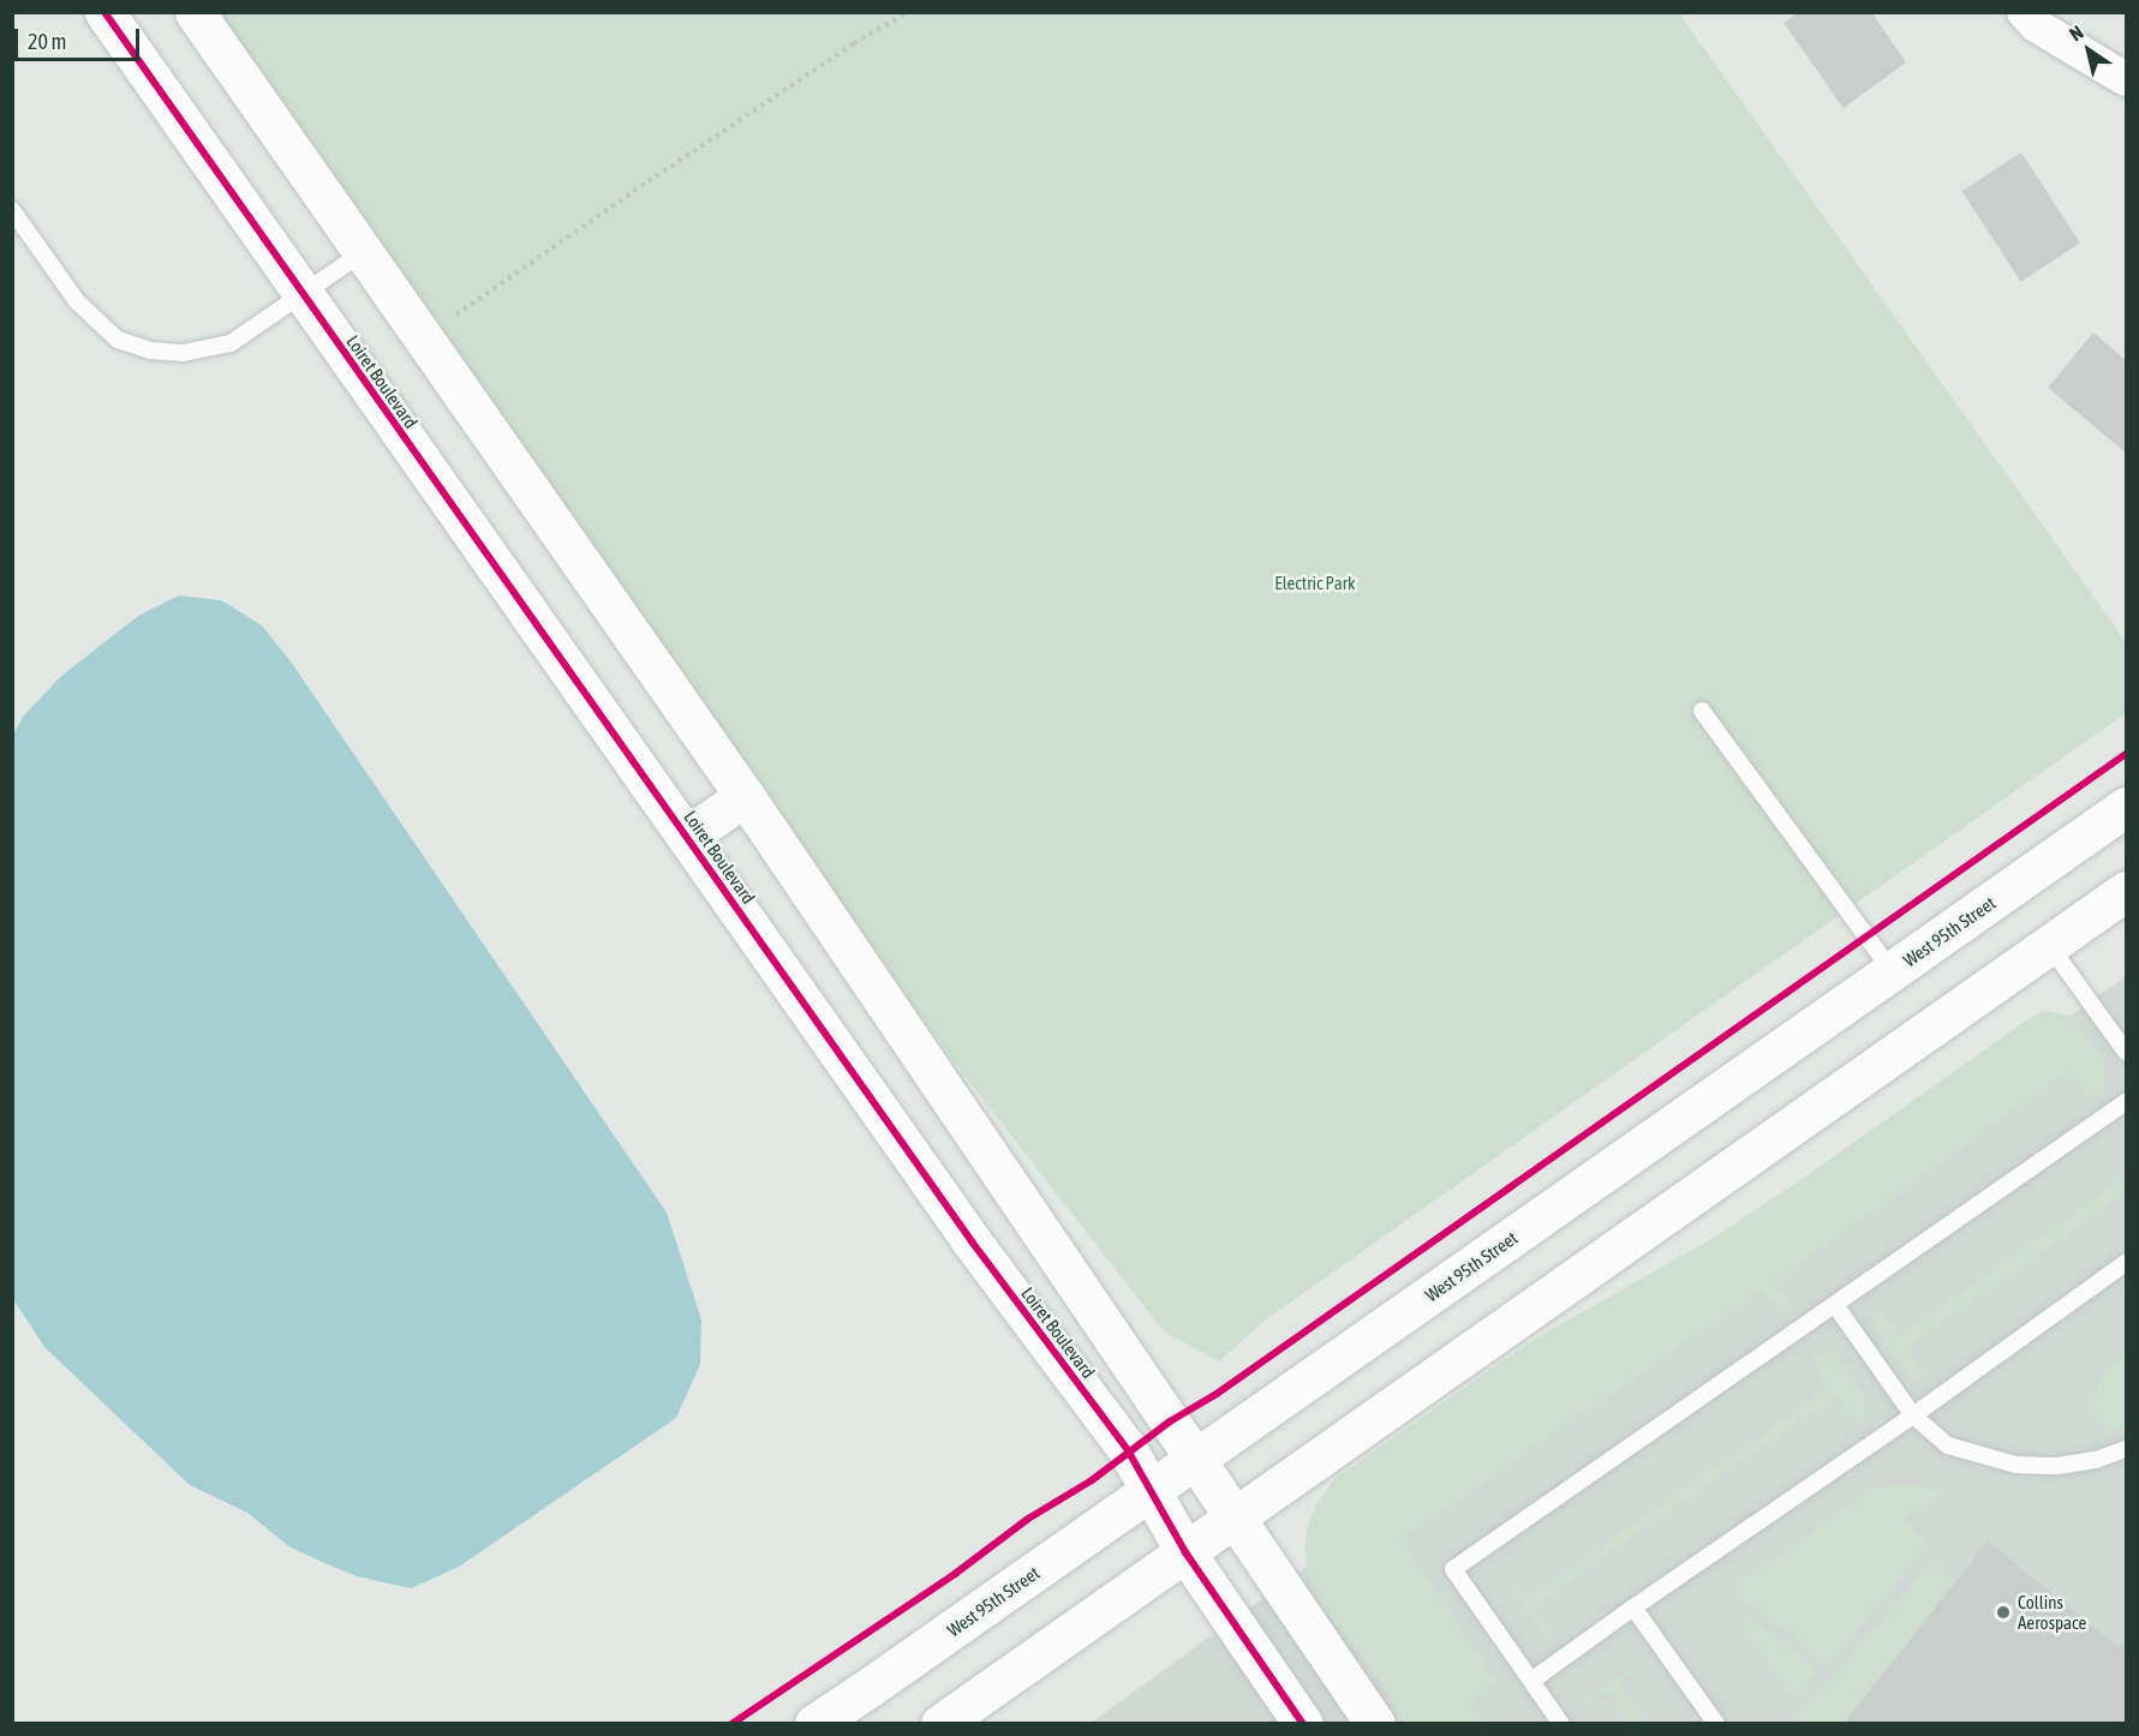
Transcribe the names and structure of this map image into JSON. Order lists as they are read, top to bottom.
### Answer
{
  "streets": {
    "street": ["Loiret Boulevard", "West 95th Street"]
  },
  "crossings": [
    ["Loiret Boulevard", "West 95th Street"]
  ],
  "parks": ["Electric Park"],
  "places": ["Collins Aerospace"],
  "scale_bar": "20 m",
  "north": "top left"
}
